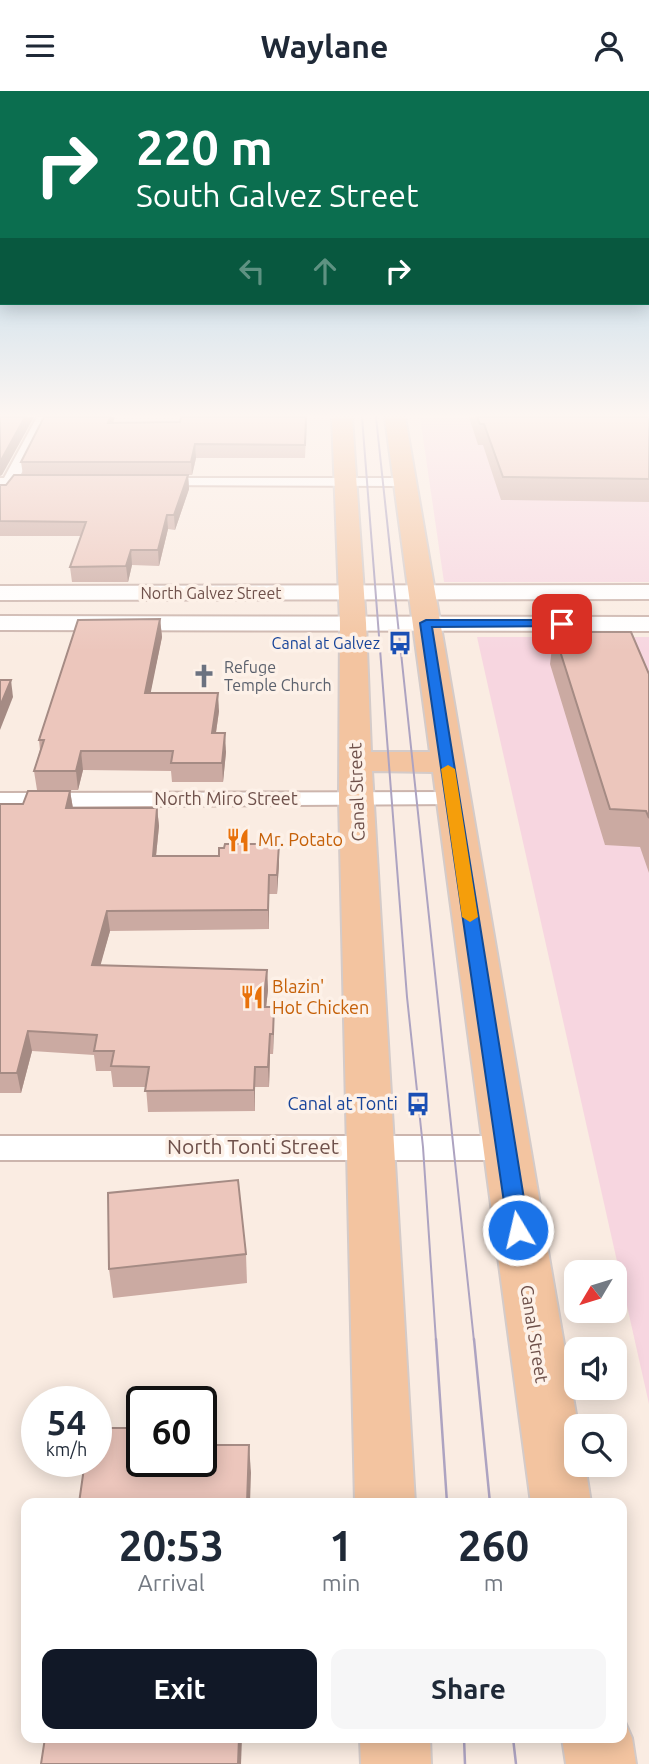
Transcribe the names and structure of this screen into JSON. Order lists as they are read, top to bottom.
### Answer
{
  "streets": {
    "main road": ["Canal Street"],
    "street": ["North Galvez Street", "North Miro Street", "North Tonti Street"]
  },
  "crossings": [
    ["North Galvez Street", "Canal Street"],
    ["Canal Street", "North Miro Street"],
    ["Canal Street", "North Tonti Street"]
  ],
  "places": {
    "bus stop": ["Canal at Galvez", "Canal at Tonti"],
    "church": ["Refuge Temple Church"],
    "restaurant": ["Mr. Potato", "Blazin' Hot Chicken"]
  },
  "north": "bottom left",
  "page": {
    "header": "Waylane",
    "turn": ["220 m", "South Galvez Street"],
    "speed": "54 km/h",
    "limit": "60",
    "eta": [
      "20:53",
      "Arrival",
      "1",
      "min",
      "260",
      "m"
    ],
    "buttons": ["Exit", "Share"]
  }
}
